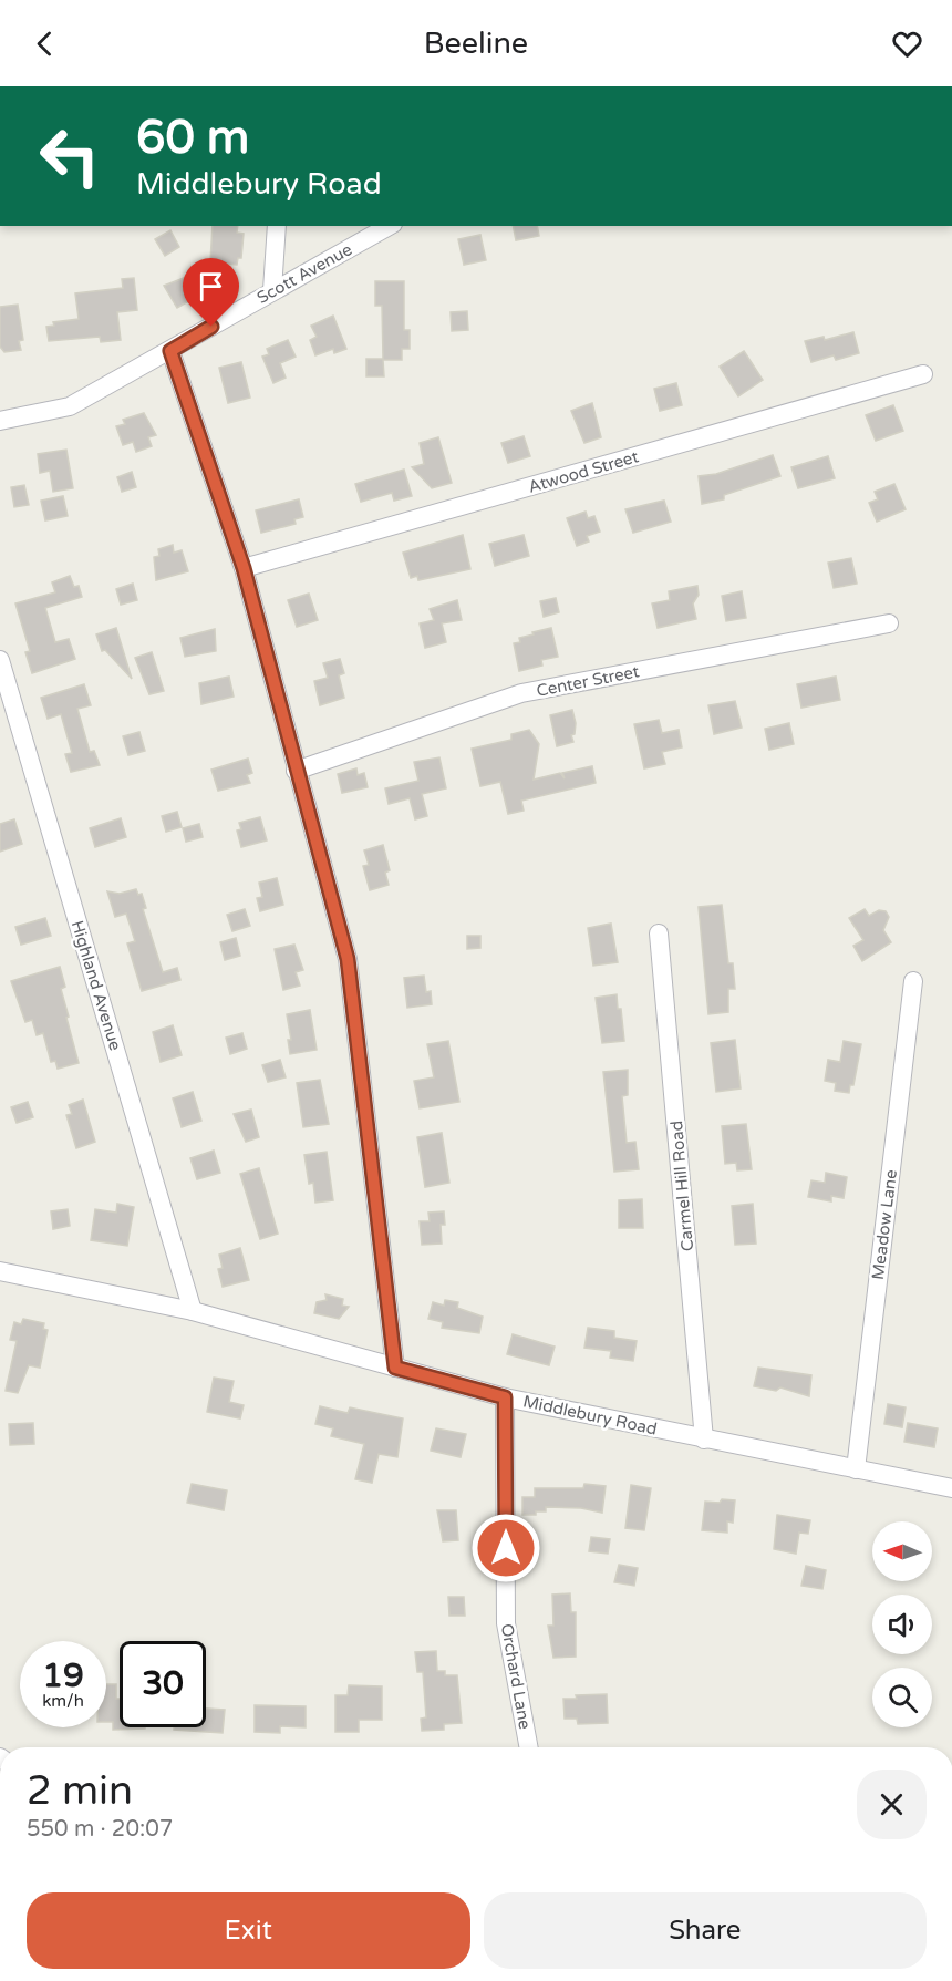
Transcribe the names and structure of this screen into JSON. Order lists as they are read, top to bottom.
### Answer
{
  "streets": {
    "street": [
      "Scott Avenue",
      "Atwood Street",
      "Center Street",
      "Highland Avenue",
      "Carmel Hill Road",
      "Meadow Lane",
      "Middlebury Road",
      "Orchard Lane"
    ]
  },
  "crossings": [
    ["Highland Avenue", "Middlebury Road"],
    ["Carmel Hill Road", "Middlebury Road"],
    ["Meadow Lane", "Middlebury Road"],
    ["Middlebury Road", "Orchard Lane"]
  ],
  "north": "left",
  "page": {
    "header": "Beeline",
    "turn": ["60 m", "Middlebury Road"],
    "speed": "19 km/h",
    "limit": "30",
    "heading": ["2 min", "550 m · 20:07"],
    "buttons": ["Exit", "Share"]
  }
}
